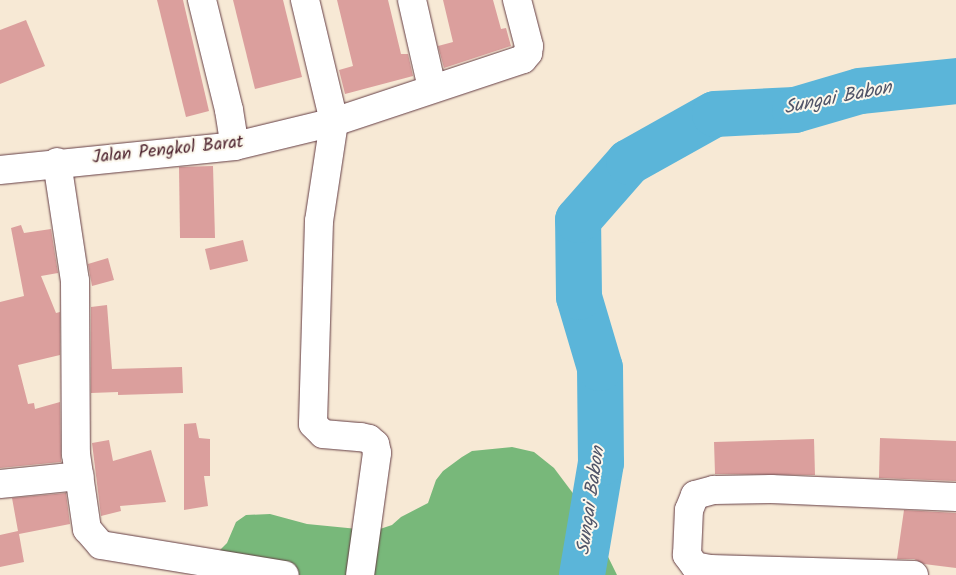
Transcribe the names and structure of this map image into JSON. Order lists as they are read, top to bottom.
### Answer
{
  "streets": {
    "street": ["Jalan Pengkol Barat"]
  },
  "water": ["Sungai Babon"]
}
